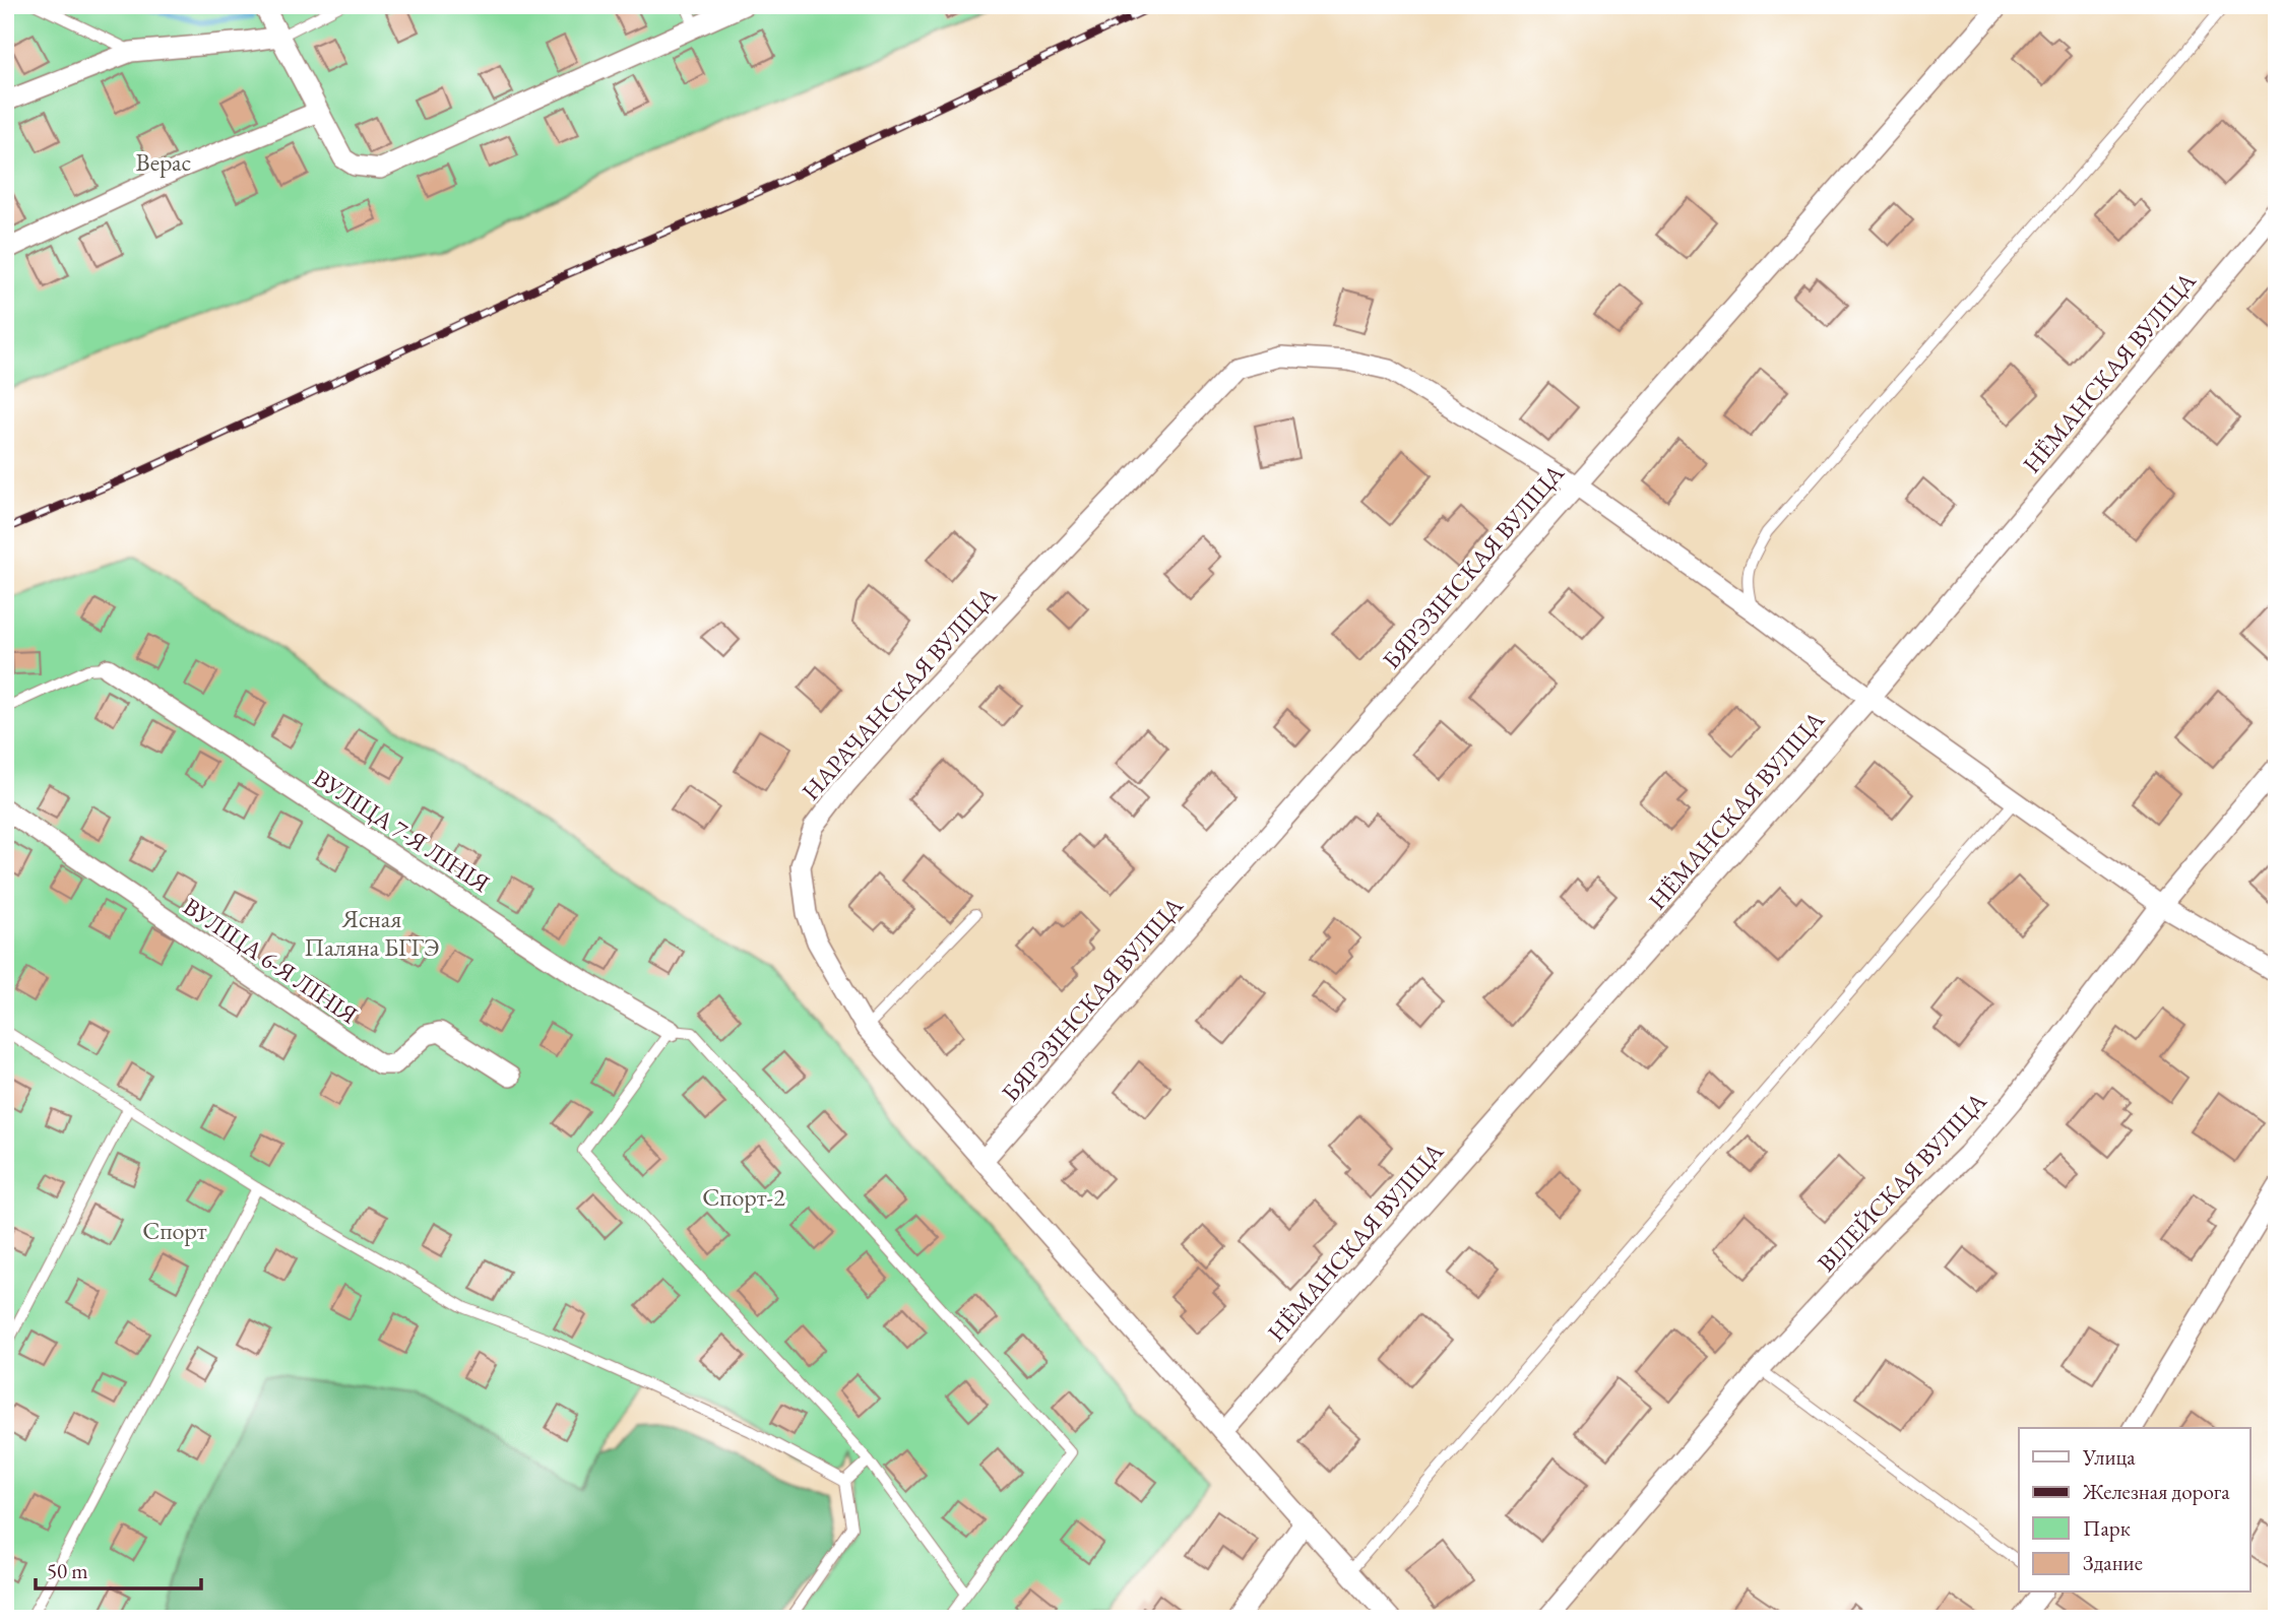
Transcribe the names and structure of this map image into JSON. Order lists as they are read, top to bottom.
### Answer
{
  "streets": {
    "street": [
      "НЁМАНСКАЯ ВУЛІЦА",
      "БЯРЭЗІНСКАЯ ВУЛІЦА",
      "НАРАЧАНСКАЯ ВУЛІЦА",
      "ВУЛІЦА 7-Я ЛІНІЯ",
      "ВУЛІЦА 6-Я ЛІНІЯ",
      "ВІЛЕЙСКАЯ ВУЛІЦА"
    ]
  },
  "crossings": [
    ["НЁМАНСКАЯ ВУЛІЦА", "НАРАЧАНСКАЯ ВУЛІЦА"],
    ["БЯРЭЗІНСКАЯ ВУЛІЦА", "НАРАЧАНСКАЯ ВУЛІЦА"]
  ],
  "parks": [
    "Верас",
    "Ясная Паляна БГГЭ",
    "Спорт-2",
    "Спорт"
  ],
  "legend": [
    "Улица",
    "Железная дорога",
    "Парк",
    "Здание"
  ],
  "scale_bar": "50 m"
}
